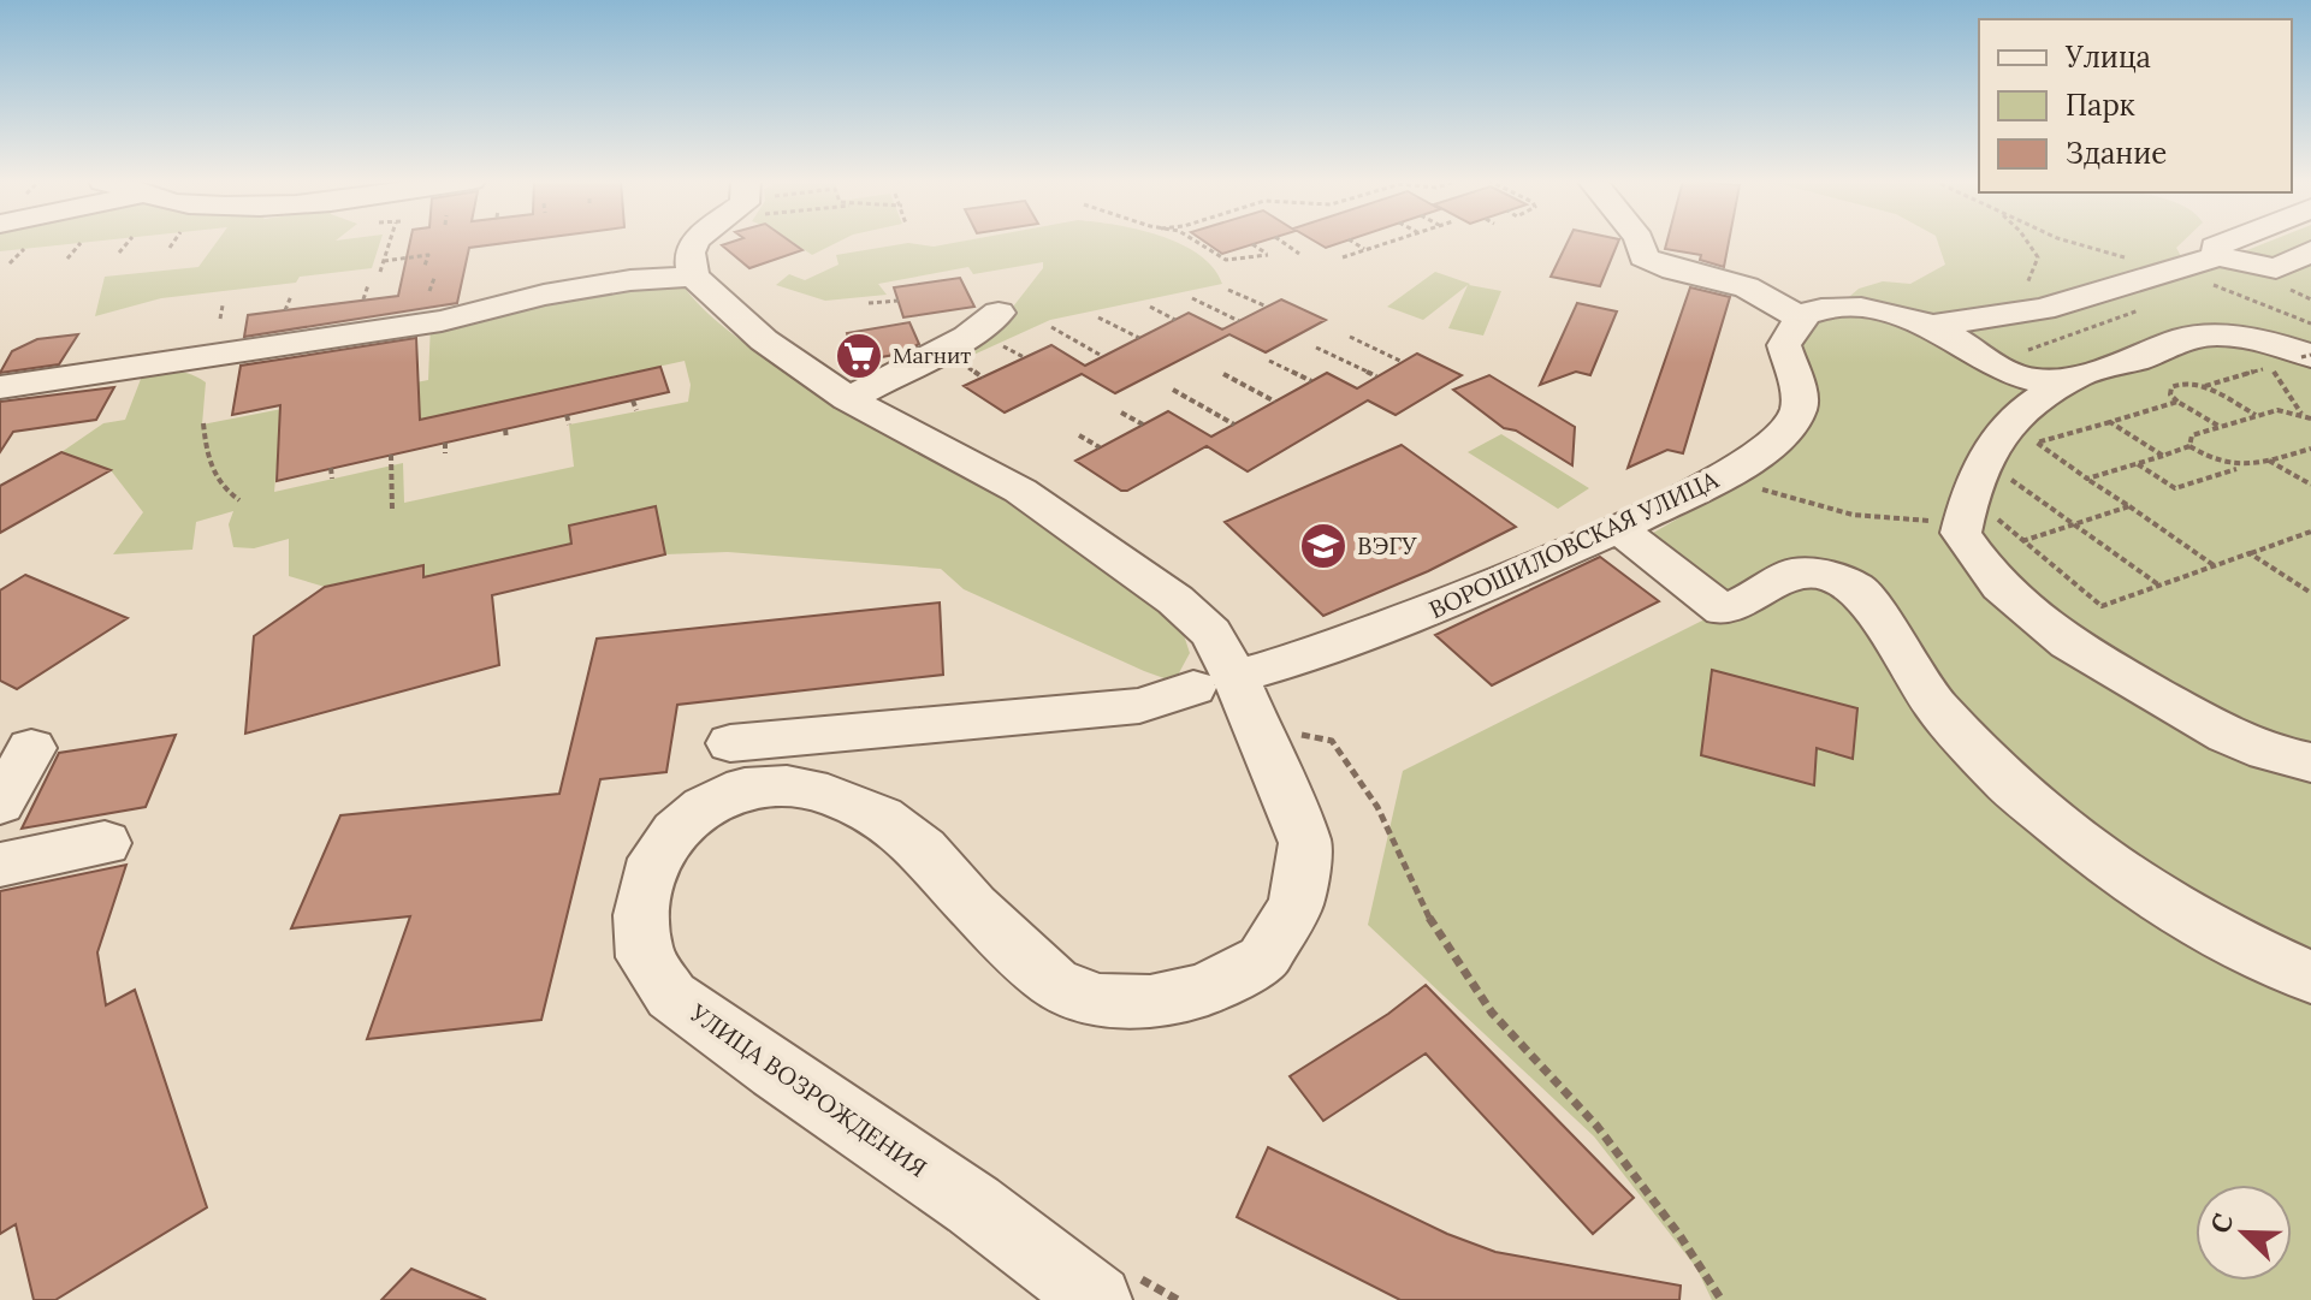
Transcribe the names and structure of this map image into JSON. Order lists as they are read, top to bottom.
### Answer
{
  "streets": {
    "street": ["ВОРОШИЛОВСКАЯ УЛИЦА", "УЛИЦА ВОЗРОЖДЕНИЯ"]
  },
  "crossings": [
    ["ВОРОШИЛОВСКАЯ УЛИЦА", "УЛИЦА ВОЗРОЖДЕНИЯ"]
  ],
  "places": {
    "supermarket": ["Магнит"],
    "school or university": ["ВЭГУ"]
  },
  "legend": ["Улица", "Парк", "Здание"],
  "north": "top left"
}
